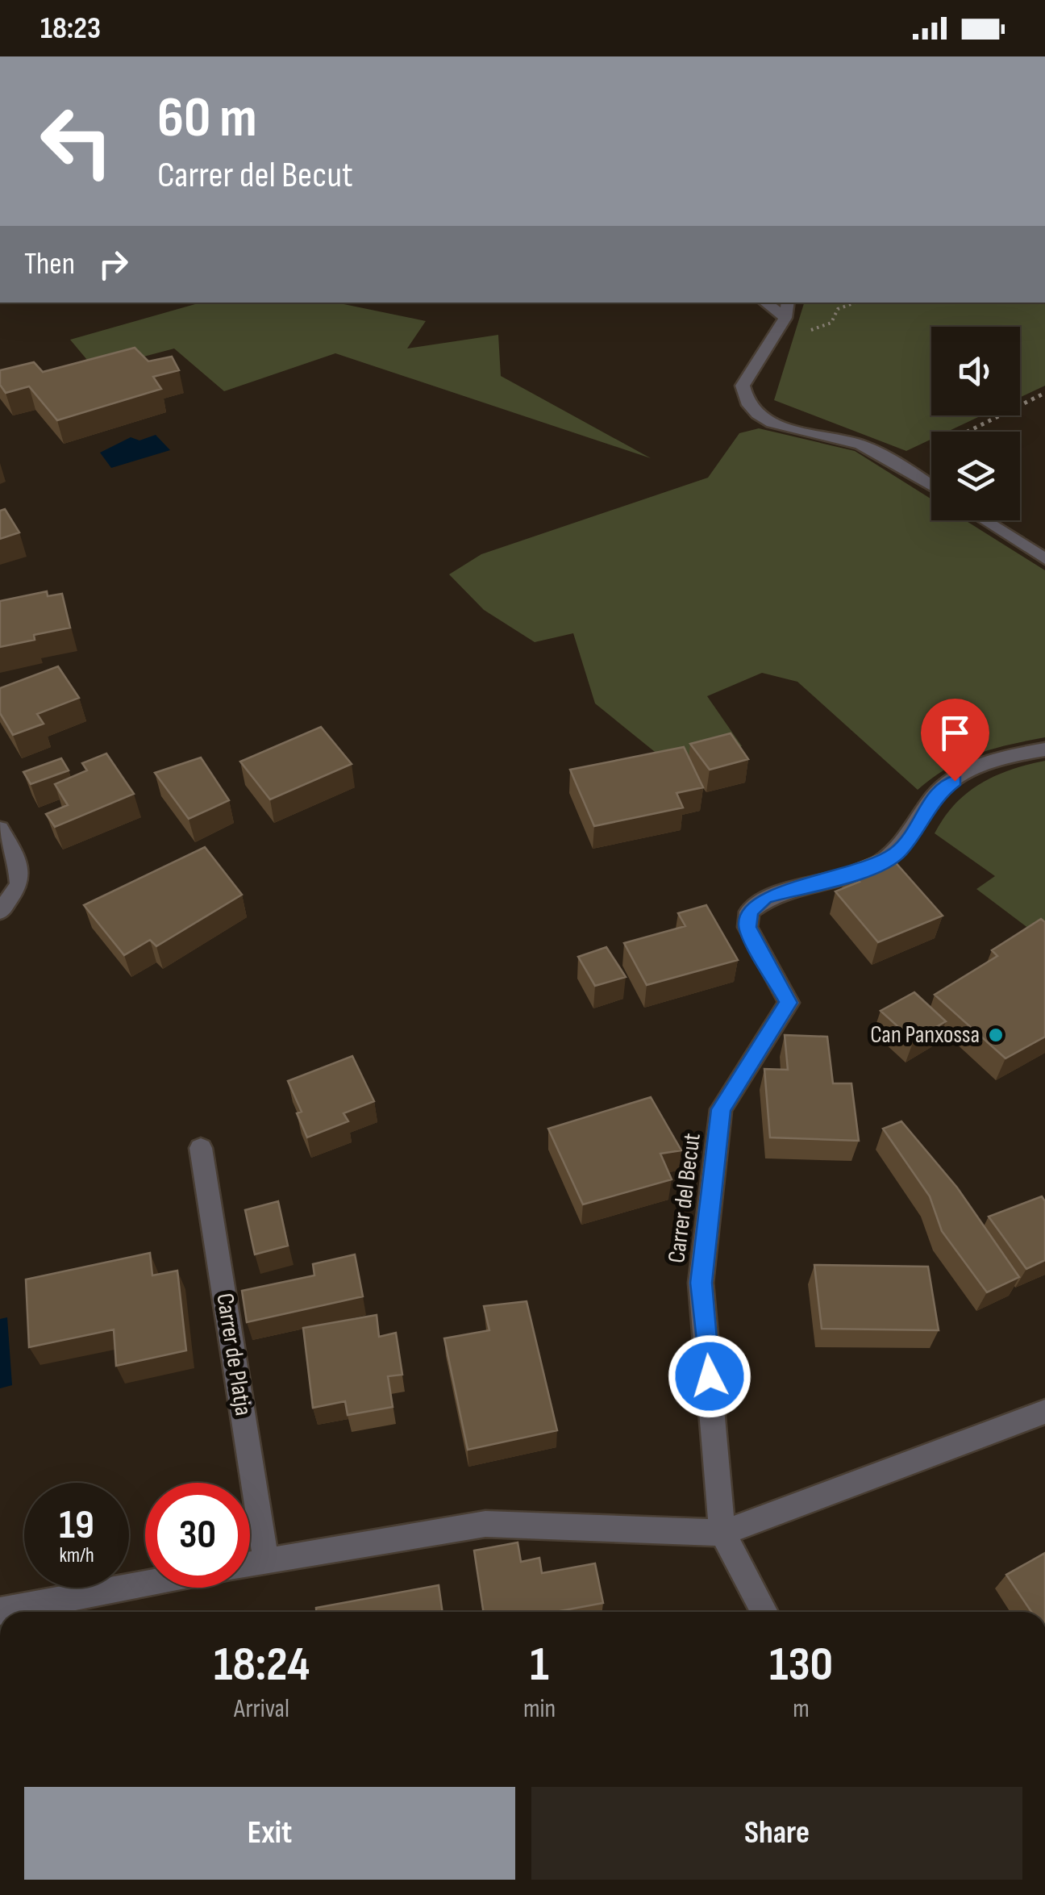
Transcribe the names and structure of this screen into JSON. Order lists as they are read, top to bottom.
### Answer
{
  "streets": {
    "street": ["Carrer del Becut", "Carrer de Platja"]
  },
  "places": ["Can Panxossa"],
  "page": {
    "status": "18:23",
    "turn": ["60 m", "Carrer del Becut"],
    "then": "Then",
    "speed": "19 km/h",
    "limit": "30",
    "eta": [
      "18:24",
      "Arrival",
      "1",
      "min",
      "130",
      "m"
    ],
    "buttons": ["Exit", "Share"]
  }
}
